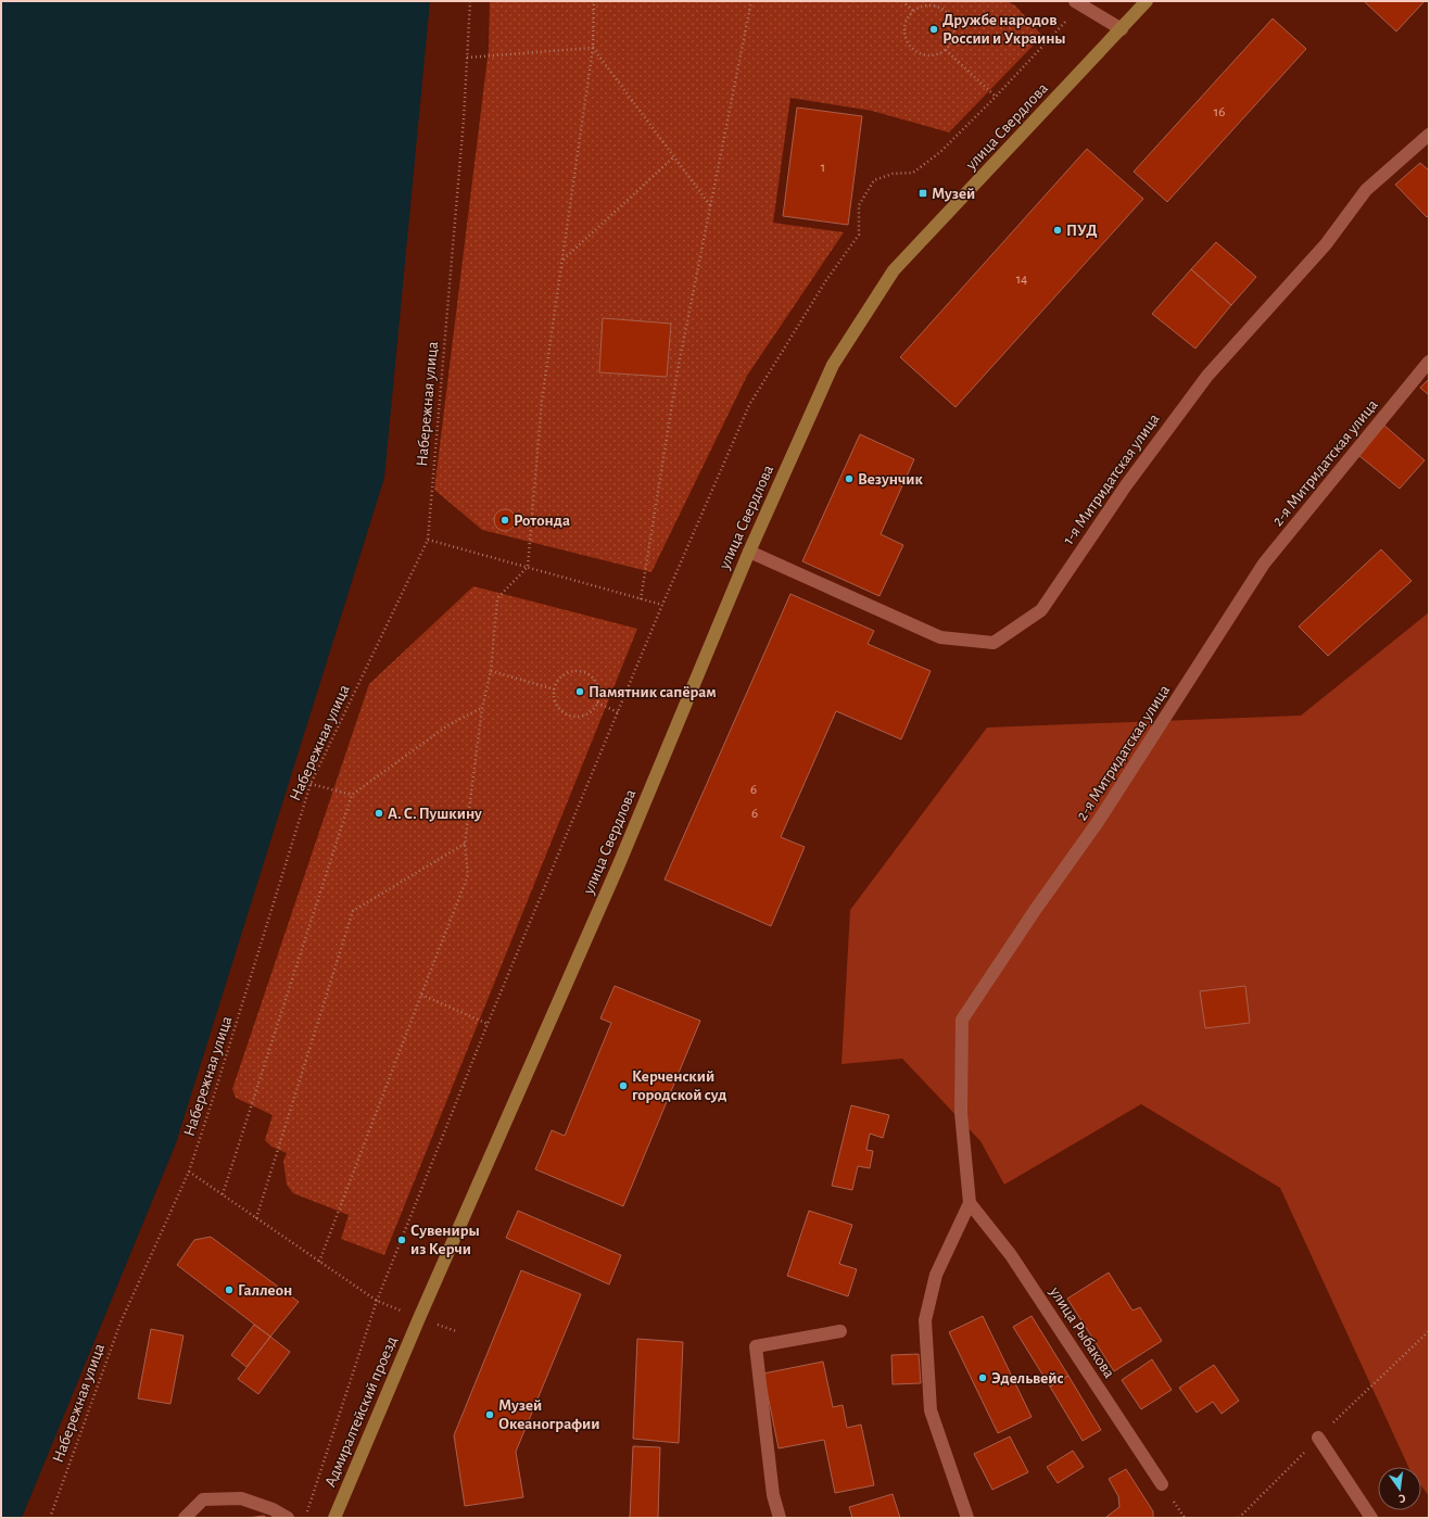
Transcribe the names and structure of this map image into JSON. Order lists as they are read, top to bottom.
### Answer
{
  "streets": {
    "main road": ["улица Свердлова", "Адмиралтейский проезд"],
    "lane": ["2-я Митридатская улица", "1-я Митридатская улица", "улица Рыбакова"],
    "path": ["Набережная улица"]
  },
  "crossings": [
    ["улица Свердлова", "1-я Митридатская улица"],
    ["улица Свердлова", "Адмиралтейский проезд"],
    ["2-я Митридатская улица", "улица Рыбакова"]
  ],
  "places": {
    "other": [
      "Дружбе народов России и Украины",
      "ПУД",
      "Везунчик",
      "Ротонда",
      "Памятник сапёрам",
      "А. С. Пушкину",
      "Керченский городской суд",
      "Сувениры из Керчи",
      "Галлеон",
      "Эдельвейс",
      "Музей Океанографии"
    ],
    "transit": ["Музей"]
  },
  "house_numbers": [
    "16",
    "1",
    "14",
    "6",
    "6"
  ],
  "north": "bottom"
}
